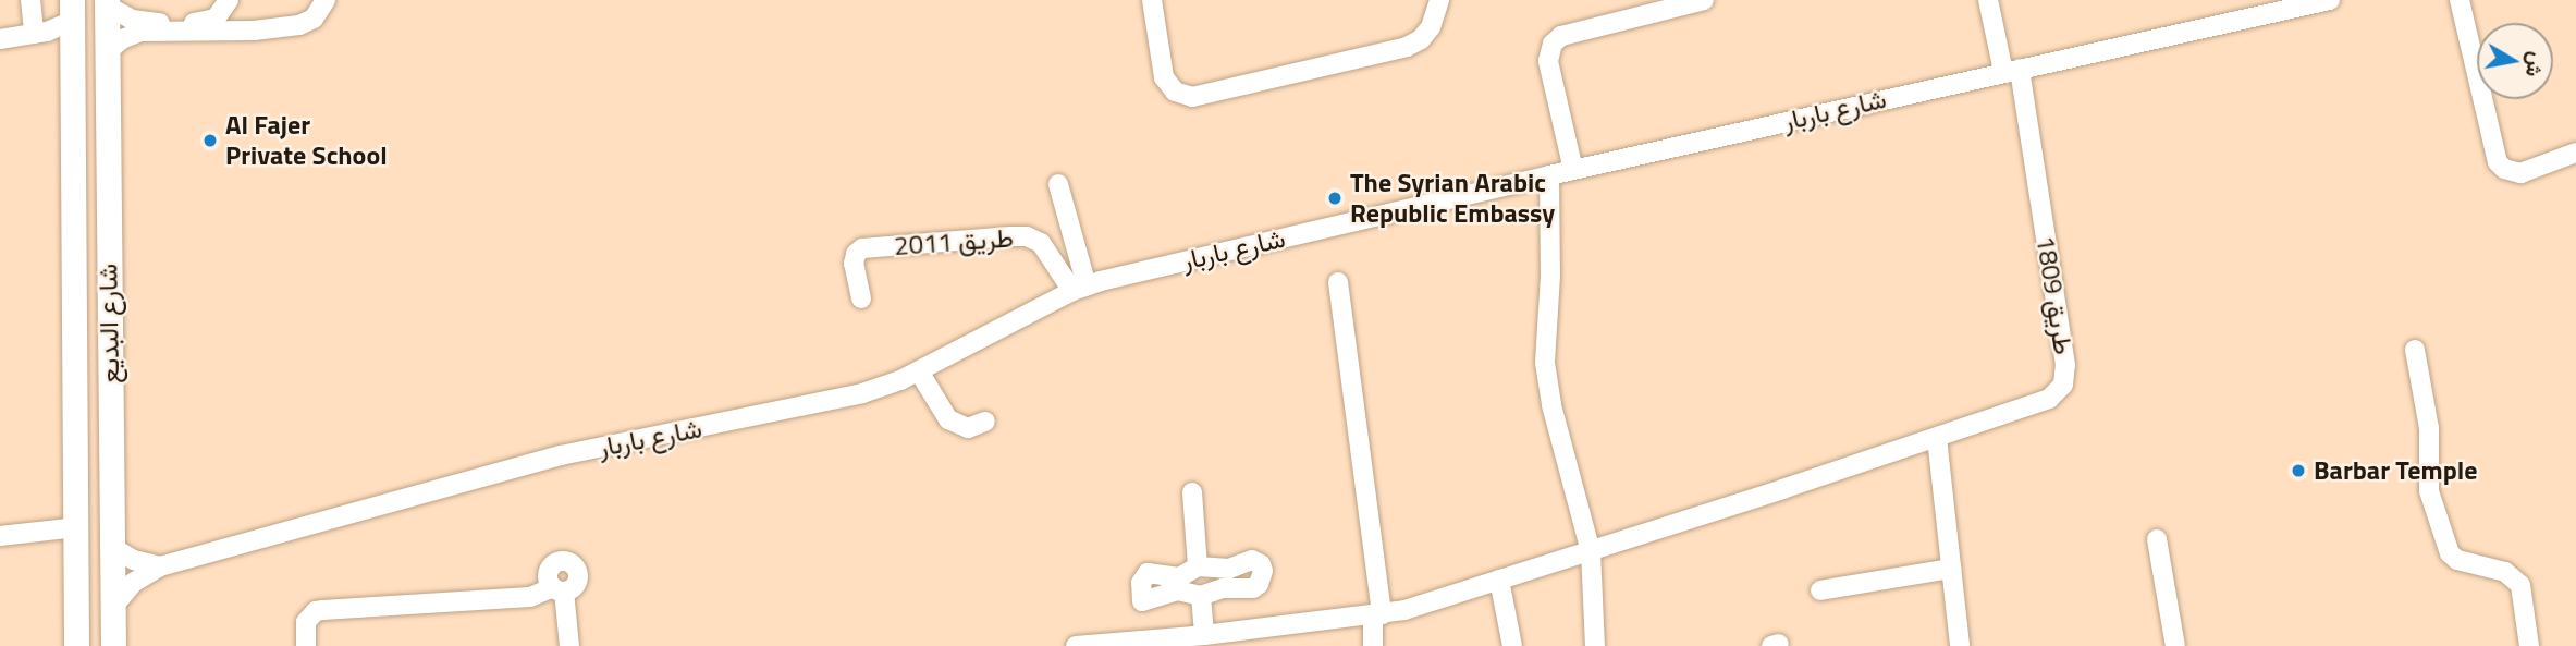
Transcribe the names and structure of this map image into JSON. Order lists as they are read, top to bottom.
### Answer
{
  "streets": {
    "main road": ["شارع البديع"],
    "street": ["شارع باربار", "طريق 2011", "طريق 1809"]
  },
  "crossings": [
    ["شارع باربار", "طريق 2011"],
    ["شارع باربار", "طريق 1809"],
    ["شارع باربار", "شارع البديع"]
  ],
  "places": ["Al Fajer Private School", "The Syrian Arabic Republic Embassy", "Barbar Temple"],
  "north": "right"
}
